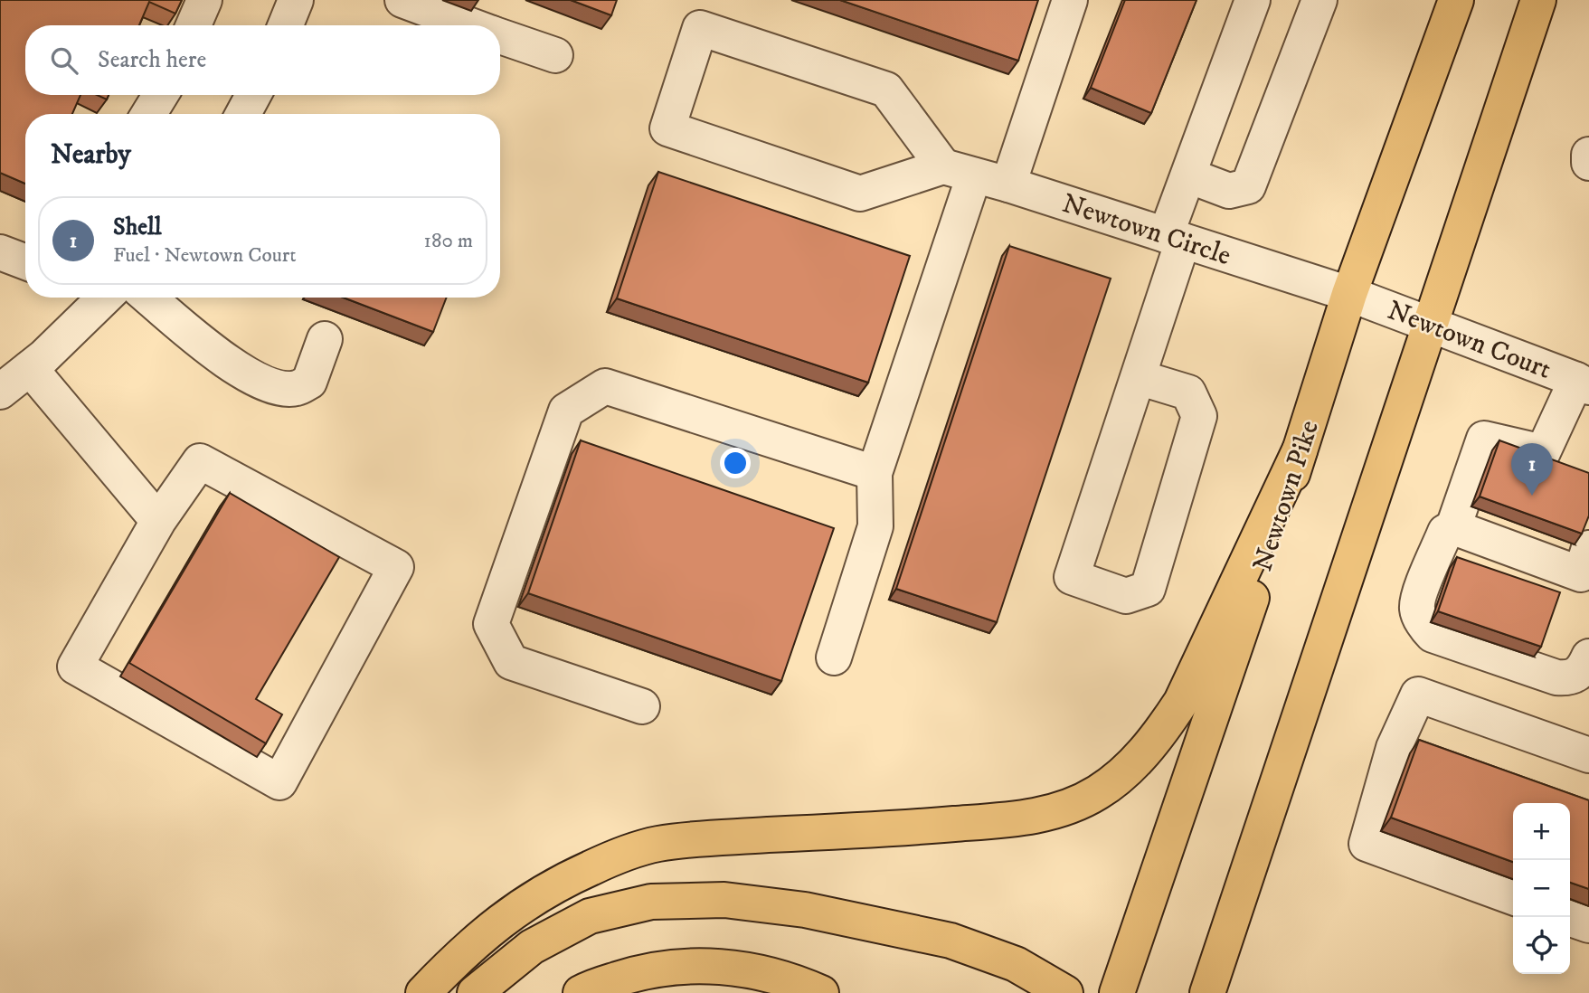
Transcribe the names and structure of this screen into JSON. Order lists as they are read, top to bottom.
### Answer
{
  "streets": {
    "highway": ["Newtown Pike"],
    "street": ["Newtown Circle", "Newtown Court"]
  },
  "crossings": [
    ["Newtown Circle", "Newtown Court"],
    ["Newtown Circle", "Newtown Pike"],
    ["Newtown Court", "Newtown Pike"]
  ],
  "page": {
    "search": "Search here",
    "heading": "Nearby",
    "list": [
      {
        "mark": "1",
        "name": "Shell",
        "note": "Fuel · Newtown Court",
        "value": "180 m"
      }
    ],
    "pins": "1",
    "map_buttons": ["+", "−"]
  }
}
